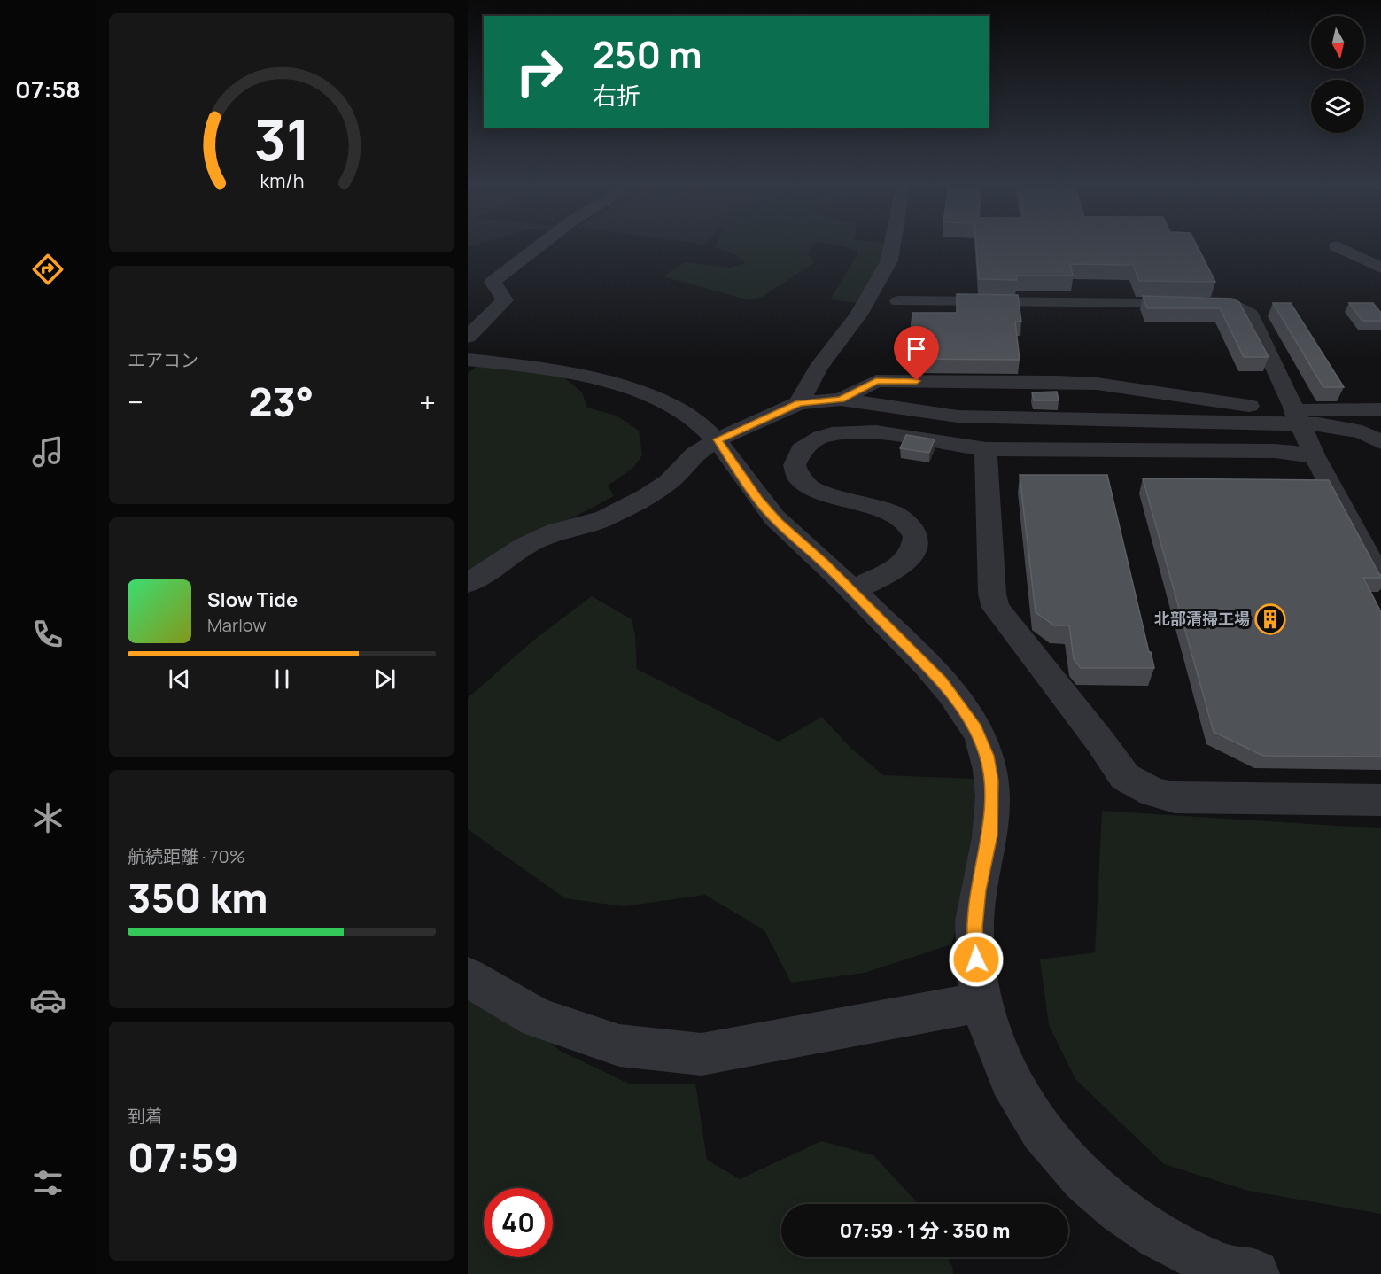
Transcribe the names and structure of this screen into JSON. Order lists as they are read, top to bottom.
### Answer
{
  "places": {
    "building": ["北部清掃工場"]
  },
  "north": "bottom",
  "page": {
    "tabs": "07:58",
    "turn": ["250 m", "右折"],
    "tile": [
      "エアコン",
      ["航続距離 · 70%", "350 km"],
      ["到着", "07:59"]
    ],
    "heat": ["−", "23°", "+"],
    "song": ["Slow Tide", "Marlow"],
    "limit": "40",
    "trip": "07:59 · 1 分 · 350 m",
    "gauge": ["31", "km/h"]
  }
}
